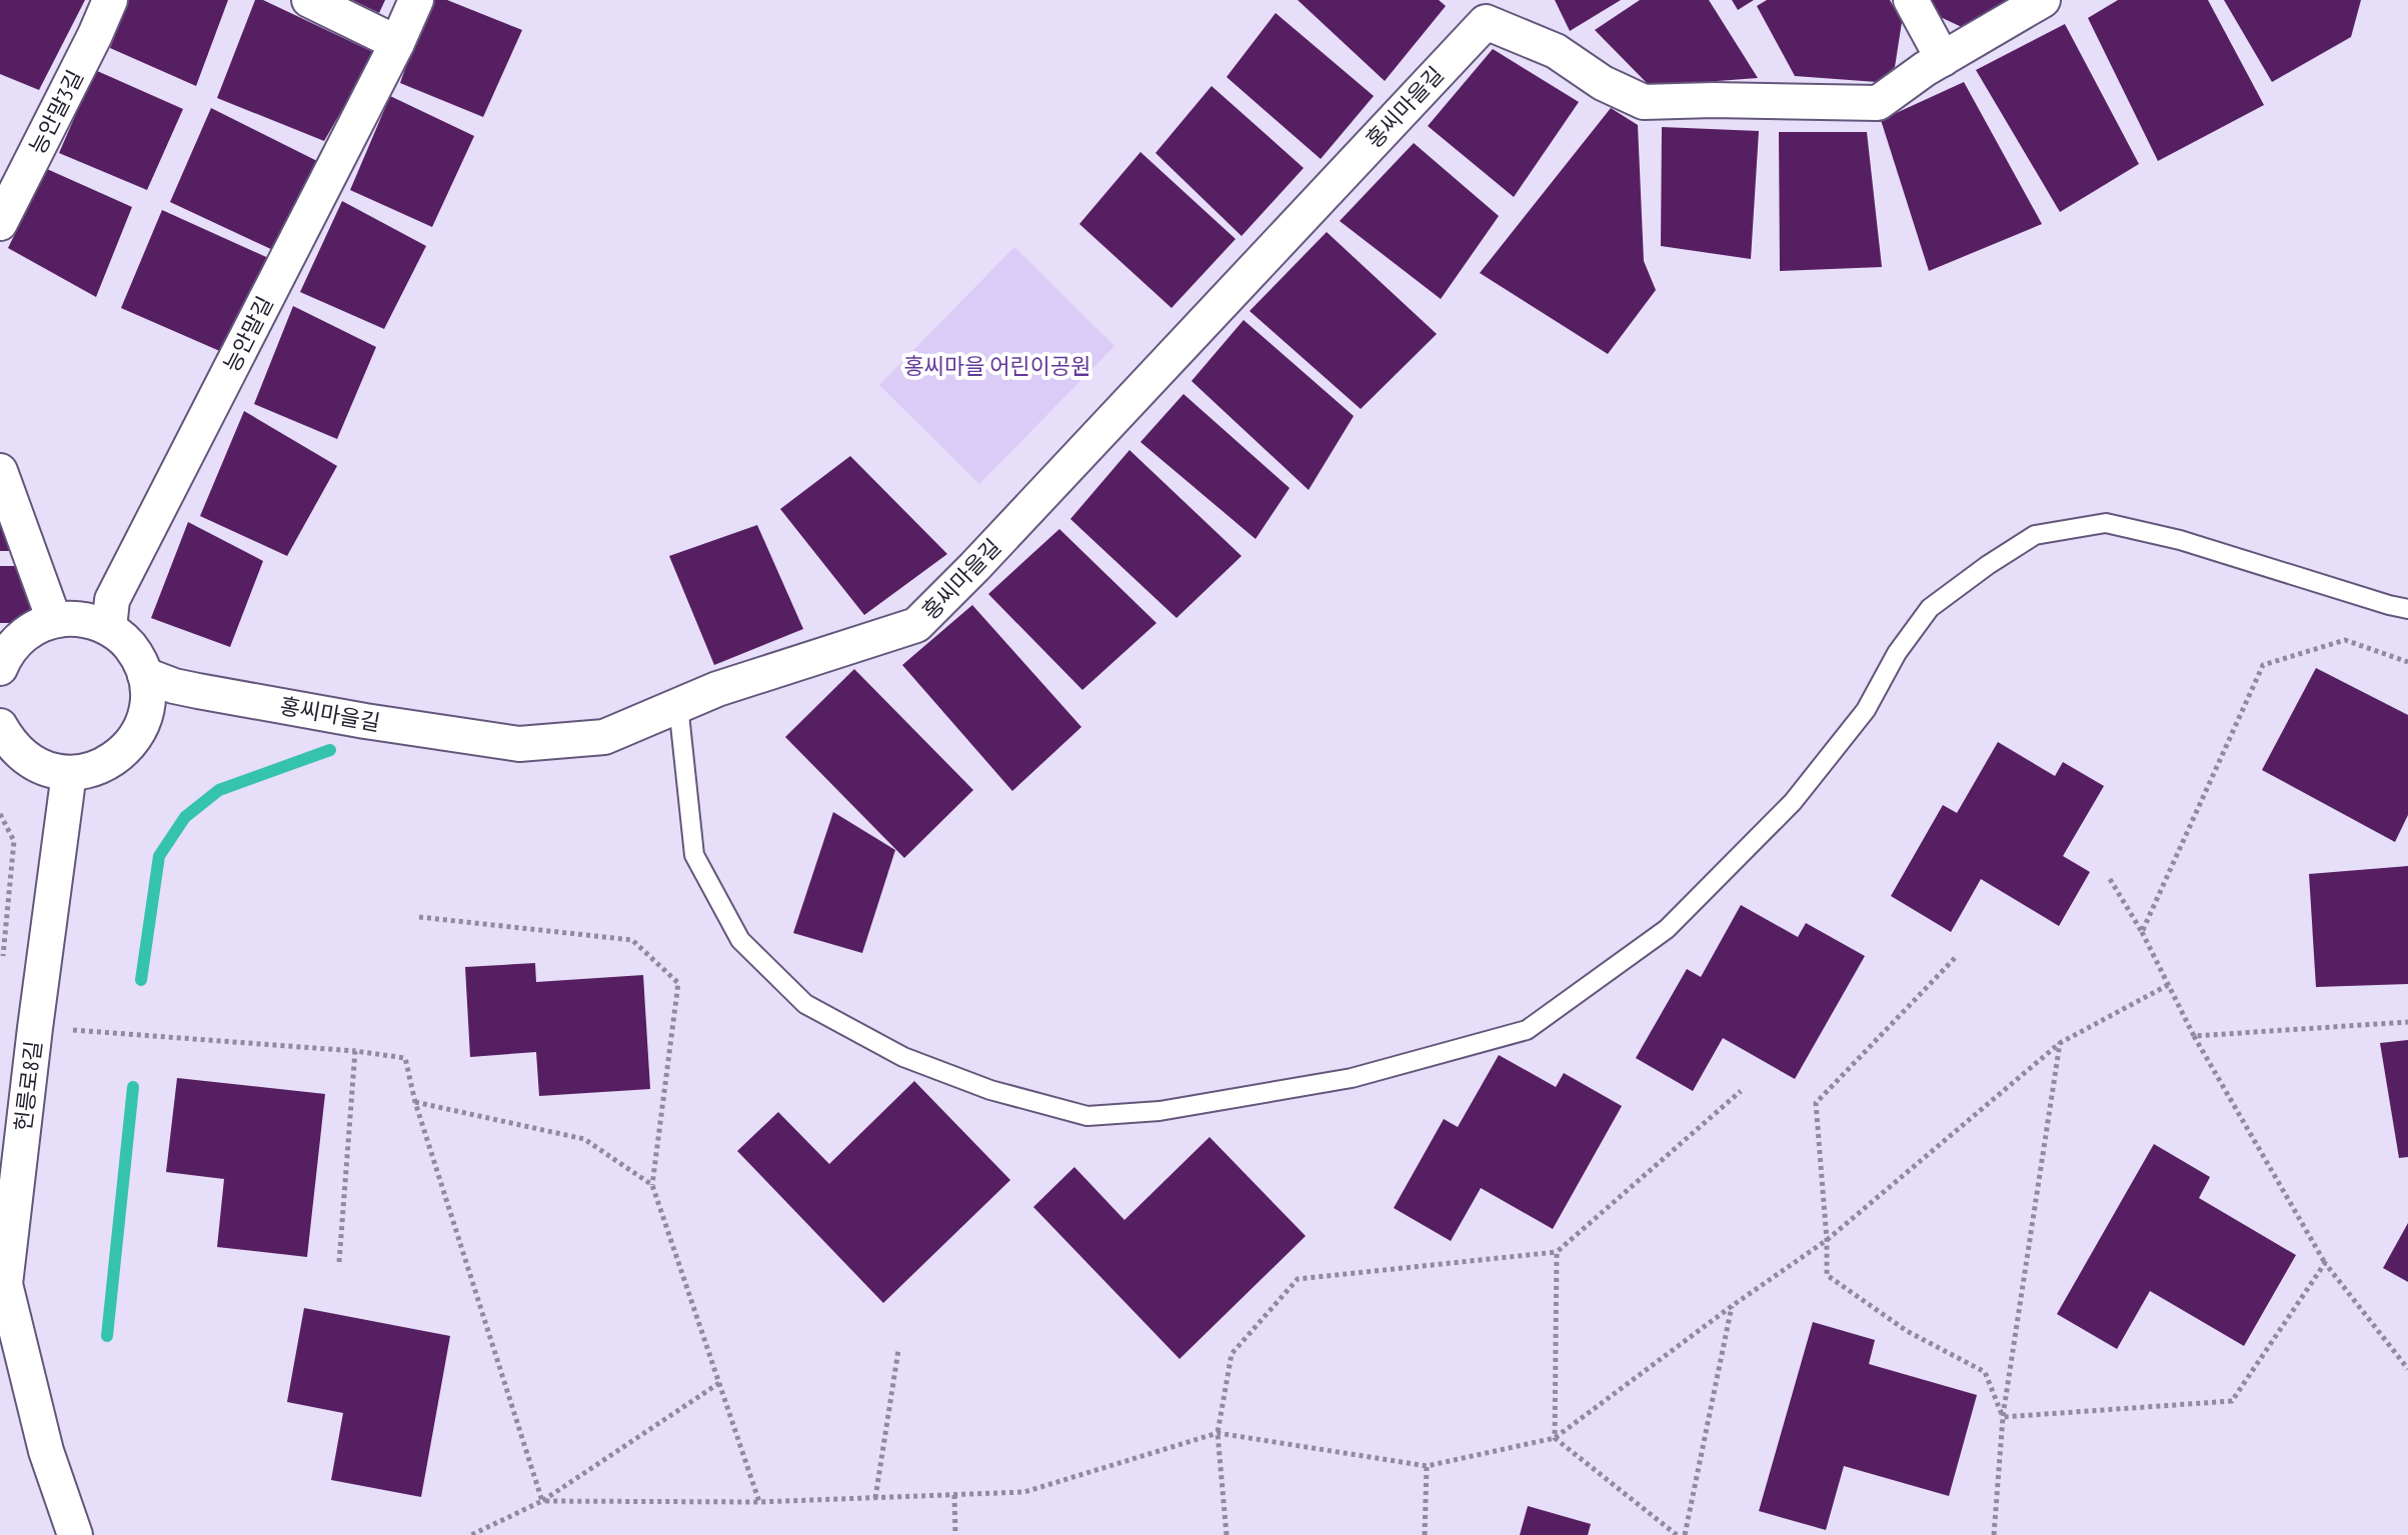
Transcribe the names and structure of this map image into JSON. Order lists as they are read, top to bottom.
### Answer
{
  "streets": {
    "street": [
      "홍씨마을길",
      "능안말3길",
      "능안말길",
      "헌릉로8길"
    ]
  },
  "parks": ["홍씨마을 어린이공원"]
}
